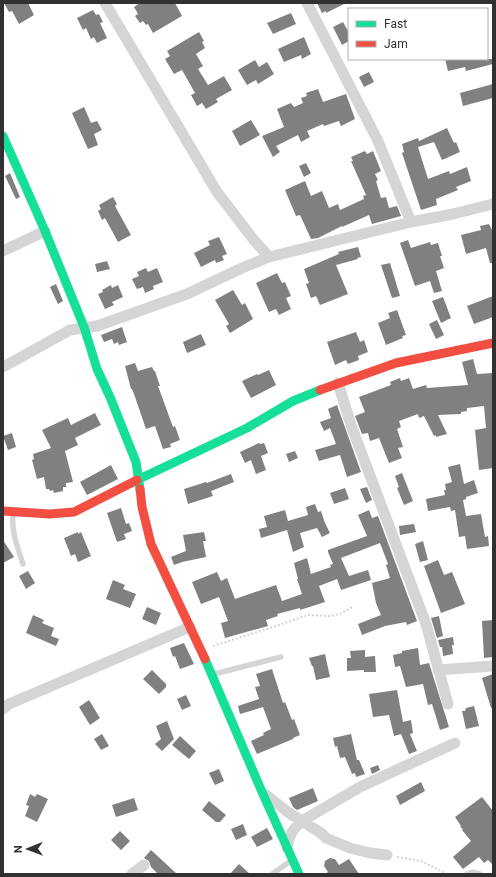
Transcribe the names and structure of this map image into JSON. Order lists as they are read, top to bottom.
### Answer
{
  "legend": ["Fast", "Jam"],
  "north": "left"
}
